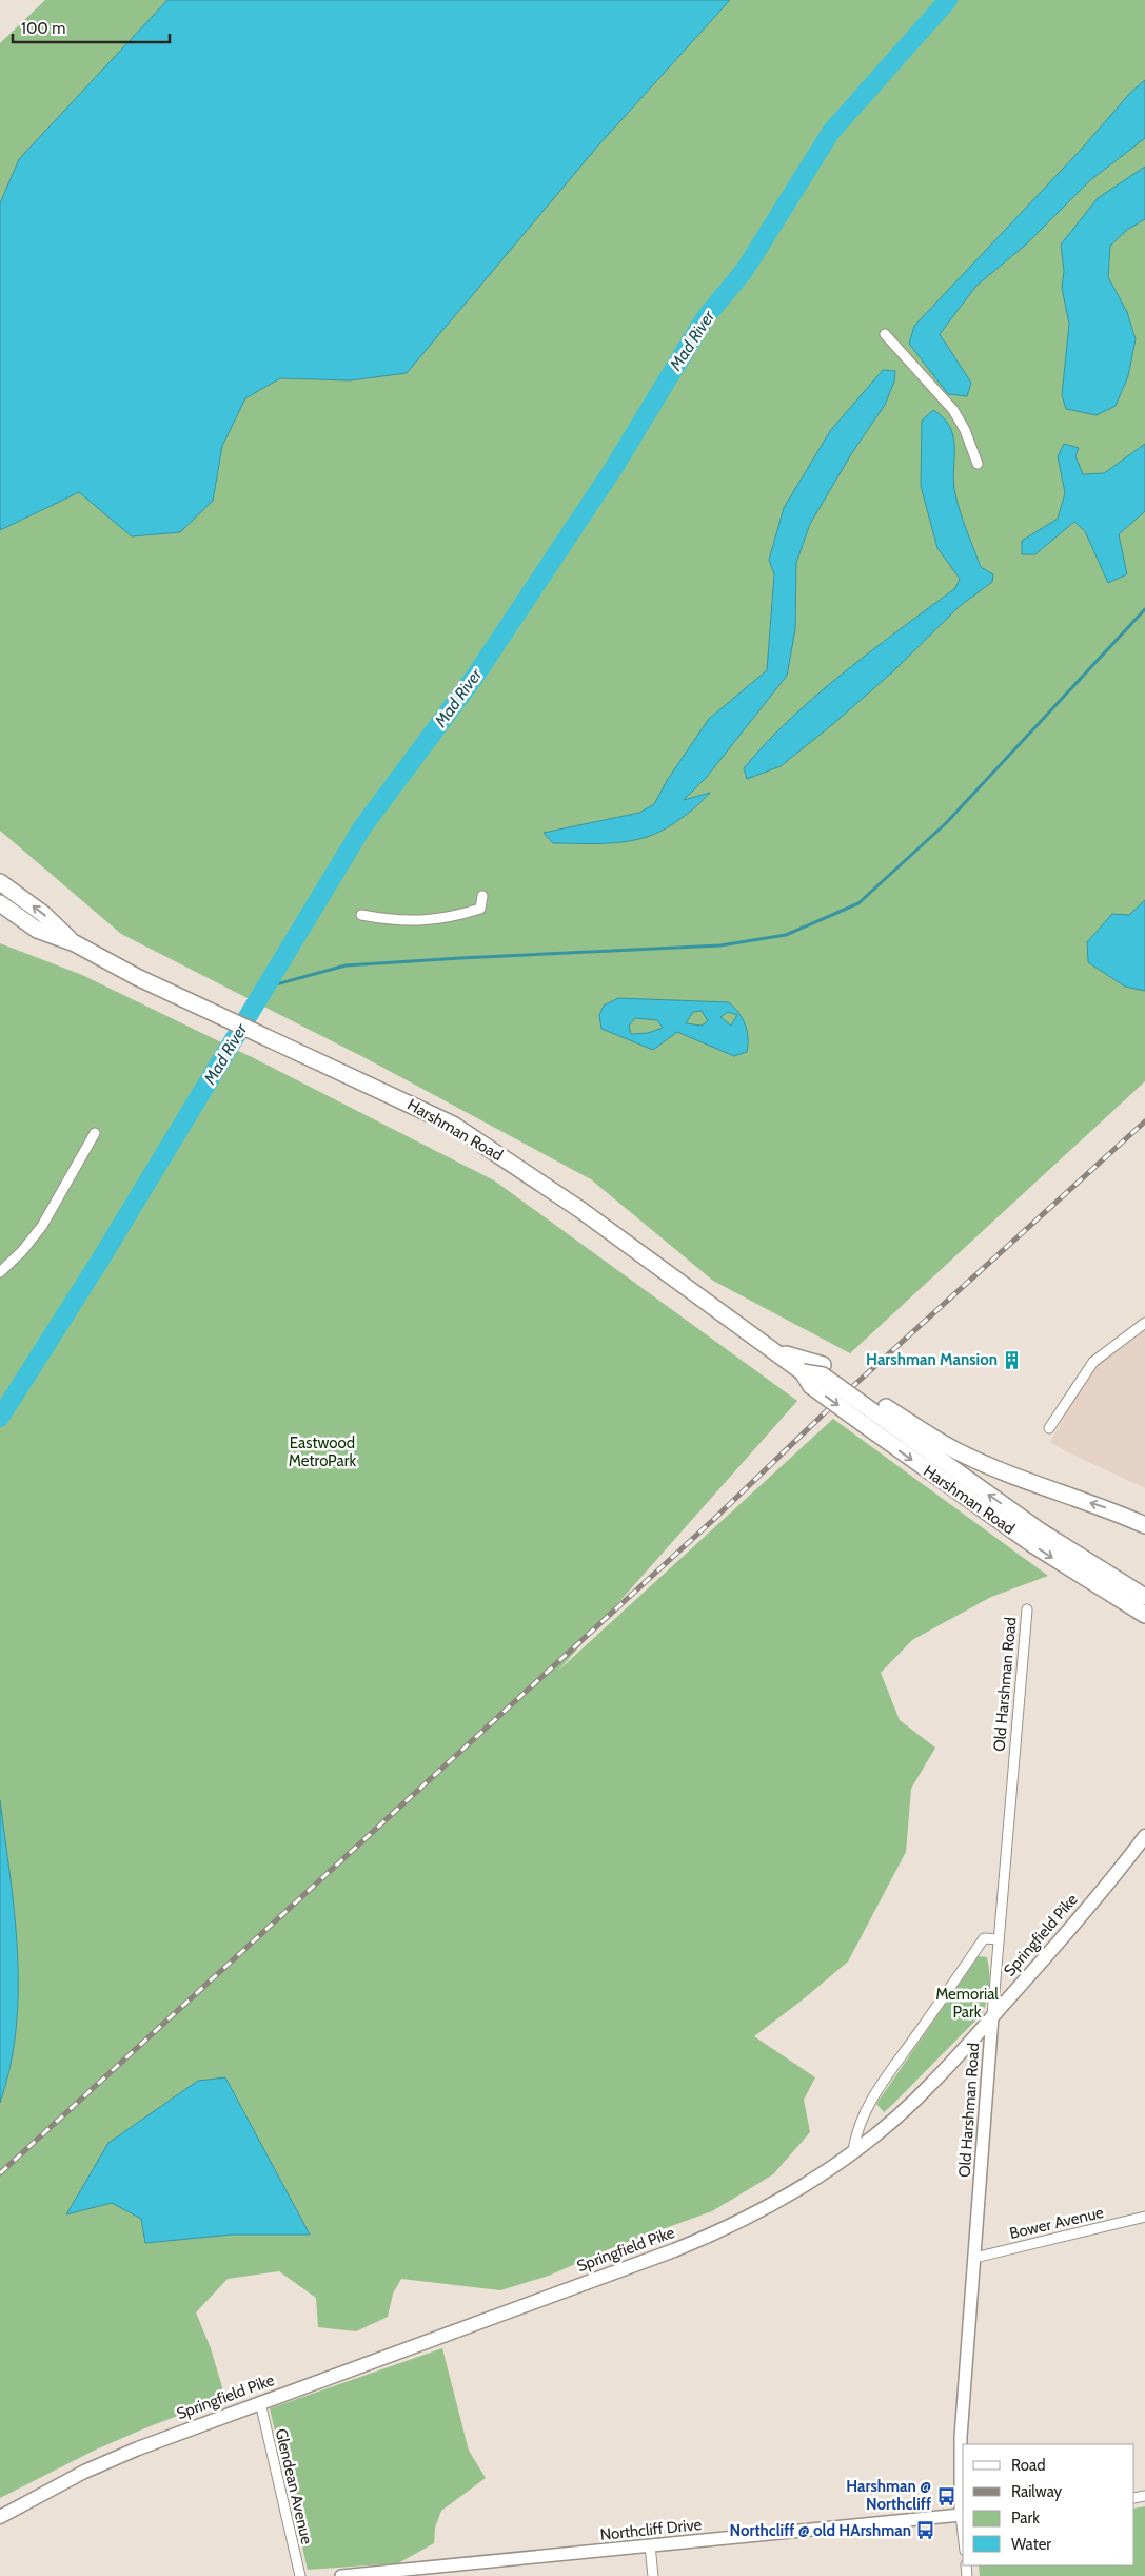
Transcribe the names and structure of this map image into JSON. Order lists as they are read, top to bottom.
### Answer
{
  "streets": {
    "main road": ["Harshman Road", "Springfield Pike"],
    "street": [
      "Old Harshman Road",
      "Bower Avenue",
      "Glendean Avenue",
      "Northcliff Drive"
    ]
  },
  "crossings": [
    ["Old Harshman Road", "Springfield Pike"],
    ["Old Harshman Road", "Bower Avenue"],
    ["Old Harshman Road", "Northcliff Drive"],
    ["Springfield Pike", "Glendean Avenue"]
  ],
  "water": ["Mad River"],
  "parks": ["Eastwood MetroPark", "Memorial Park"],
  "places": {
    "building": ["Harshman Mansion"],
    "bus stop": ["Harshman @ Northcliff", "Northcliff @ old HArshman"]
  },
  "legend": [
    "Road",
    "Railway",
    "Park",
    "Water"
  ],
  "scale_bar": "100 m"
}
